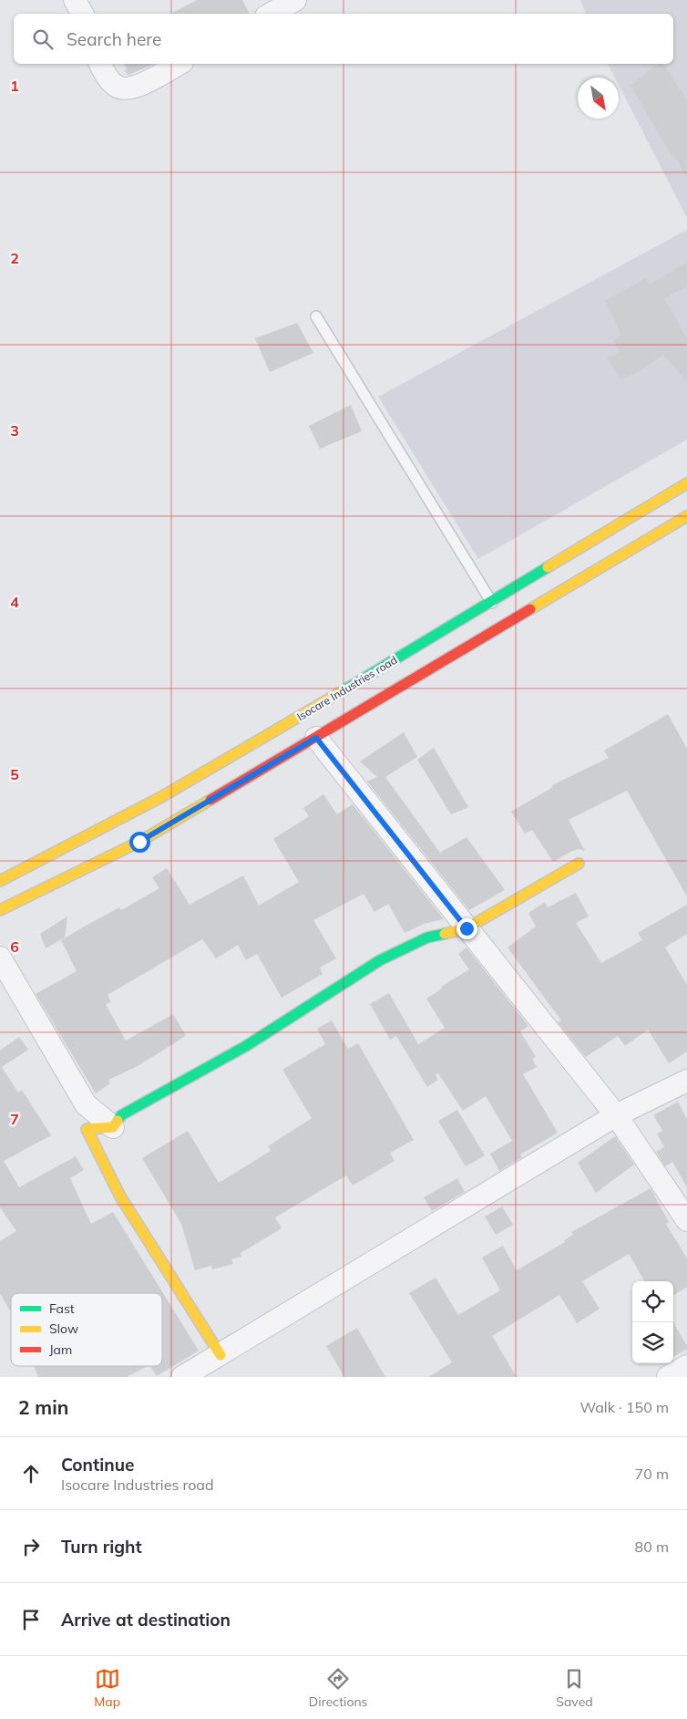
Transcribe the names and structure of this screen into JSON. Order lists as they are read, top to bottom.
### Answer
{
  "streets": {
    "street": ["Isocare Industries road"]
  },
  "legend": ["Fast", "Slow", "Jam"],
  "north": "bottom right",
  "page": {
    "search": "Search here",
    "heading": ["2 min", "Walk · 150 m"],
    "list": [
      ["Continue", "Isocare Industries road", "70 m"],
      ["Turn right", "80 m"],
      "Arrive at destination"
    ],
    "nav": ["Map", "Directions", "Saved"]
  },
  "grid": {
    "rows": [
      "1",
      "2",
      "3",
      "4",
      "5",
      "6",
      "7"
    ]
  }
}
